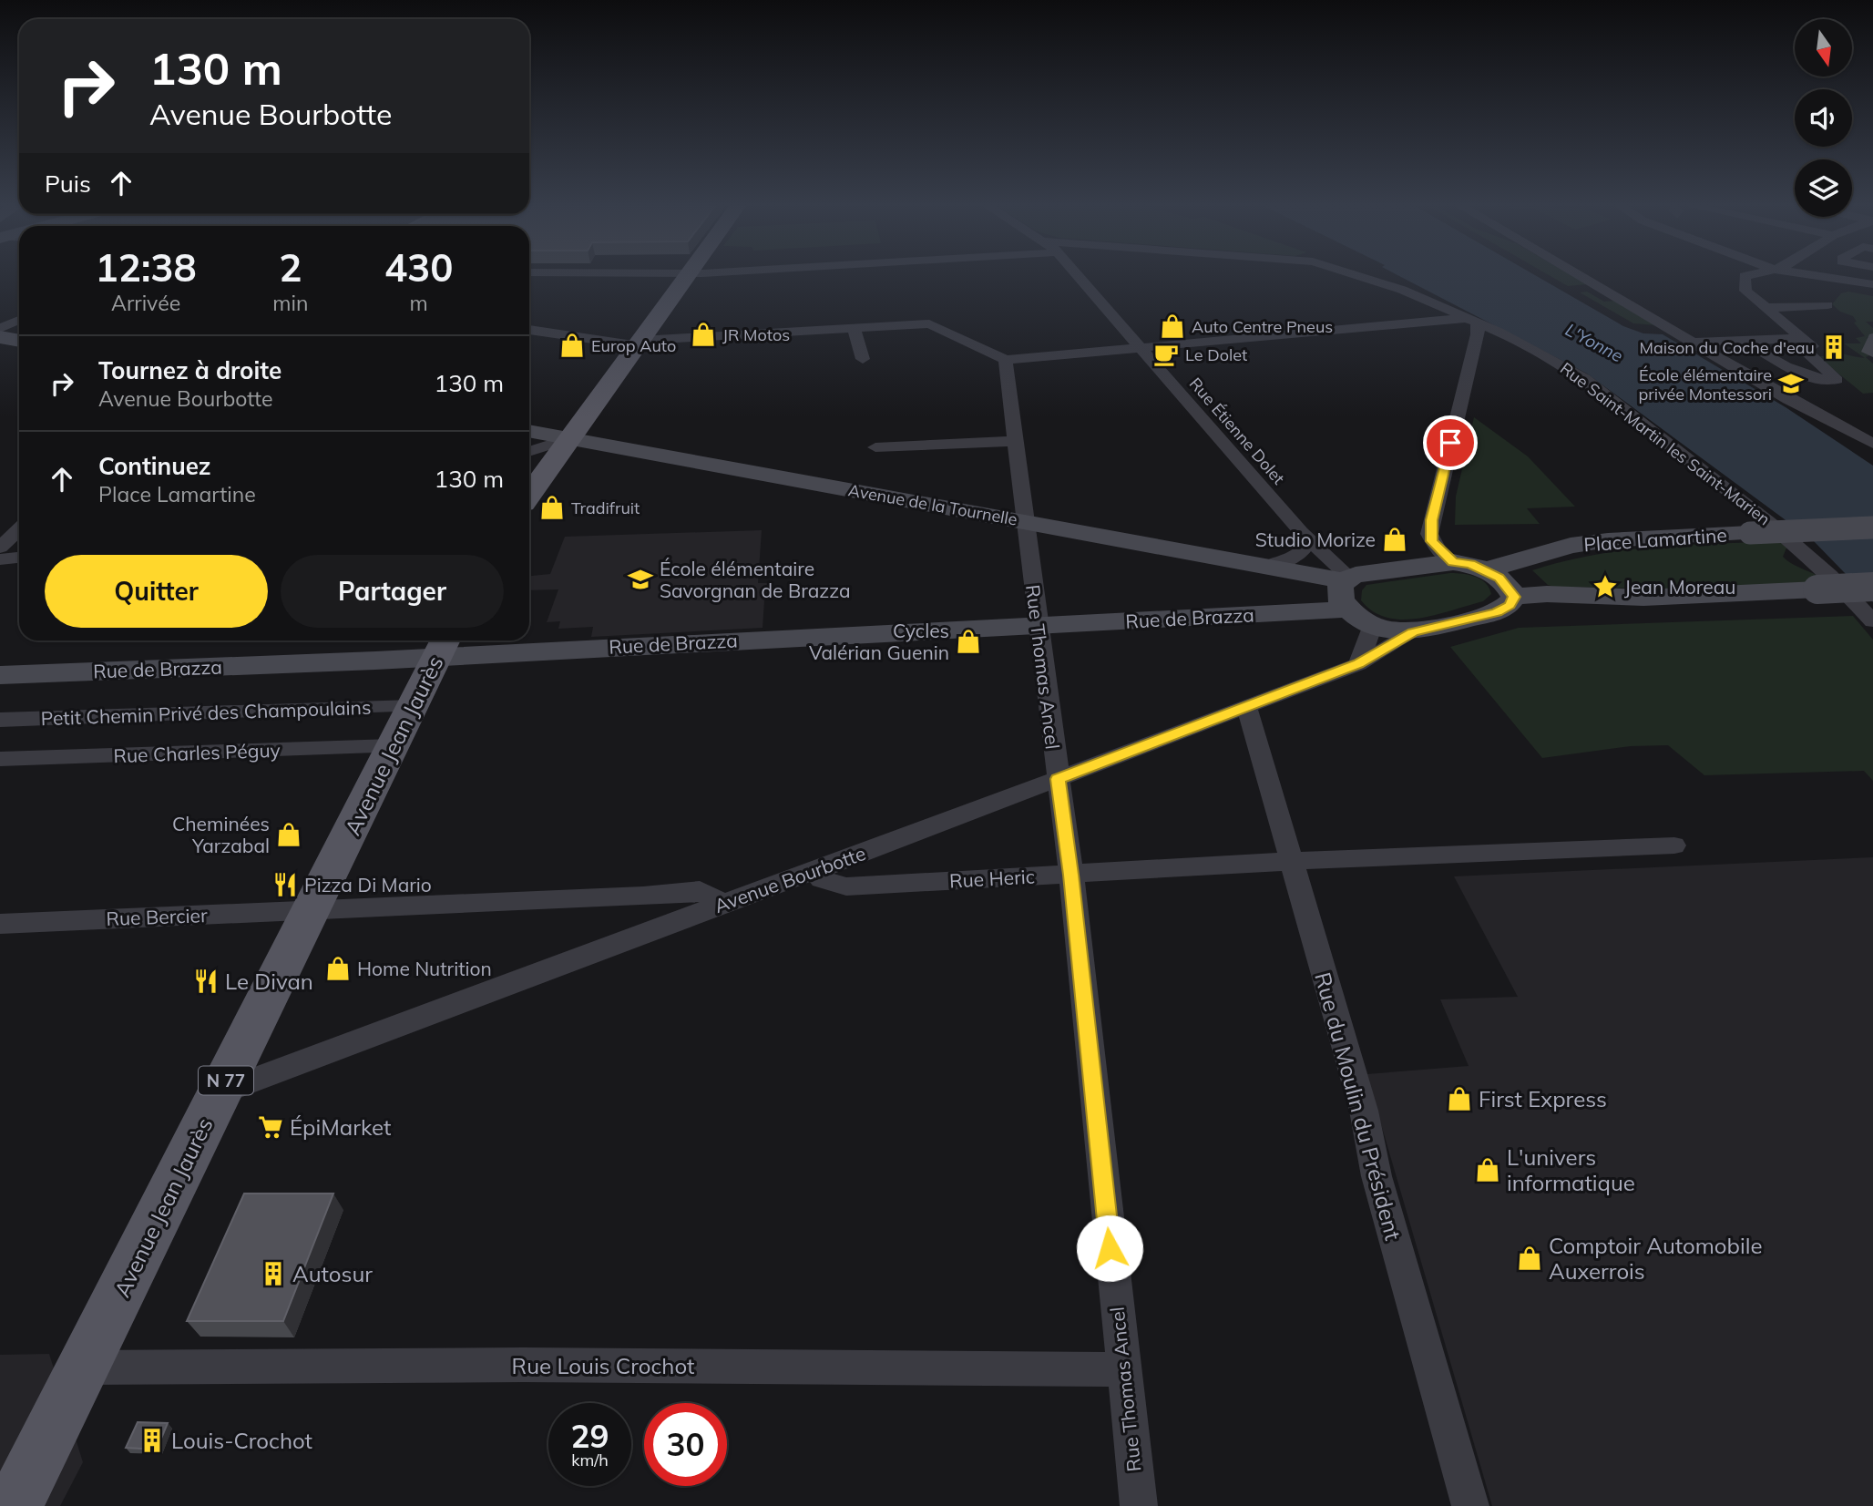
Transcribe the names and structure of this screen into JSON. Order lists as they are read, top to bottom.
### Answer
{
  "streets": {
    "main road": [
      "Avenue de la Tournelle",
      "Place Lamartine",
      "Rue de Brazza",
      "Avenue Jean Jaurès",
      "N 77"
    ],
    "street": [
      "Rue Étienne Dolet",
      "Rue Saint-Martin les Saint-Marien",
      "Rue Thomas Ancel",
      "Petit Chemin Privé des Champoulains",
      "Rue Charles Péguy",
      "Rue Heric",
      "Avenue Bourbotte",
      "Rue Bercier",
      "Rue du Moulin du Président",
      "Rue Louis Crochot"
    ]
  },
  "crossings": [
    ["Rue Étienne Dolet", "Avenue de la Tournelle"],
    ["Rue Étienne Dolet", "Place Lamartine"],
    ["Avenue de la Tournelle", "Place Lamartine"],
    ["Avenue de la Tournelle", "Rue Thomas Ancel"],
    ["Rue de Brazza", "Rue Thomas Ancel"],
    ["Rue de Brazza", "Avenue Jean Jaurès"],
    ["Rue Thomas Ancel", "Rue Heric"],
    ["Rue Thomas Ancel", "Avenue Bourbotte"],
    ["Rue Thomas Ancel", "Rue Louis Crochot"],
    ["Petit Chemin Privé des Champoulains", "Avenue Jean Jaurès"],
    ["Avenue Jean Jaurès", "Rue Charles Péguy"],
    ["Avenue Jean Jaurès", "Avenue Bourbotte"],
    ["Avenue Jean Jaurès", "Rue Bercier"],
    ["Avenue Jean Jaurès", "Rue Louis Crochot"],
    ["Rue Heric", "Avenue Bourbotte"],
    ["Rue Heric", "Rue du Moulin du Président"],
    ["Avenue Bourbotte", "Rue du Moulin du Président"]
  ],
  "water": ["L'Yonne"],
  "places": {
    "shop": [
      "Auto Centre Pneus",
      "JR Motos",
      "Europ Auto",
      "Tradifruit",
      "Studio Morize",
      "Cycles Valérian Guenin",
      "Cheminées Yarzabal",
      "Home Nutrition",
      "First Express",
      "L'univers informatique",
      "Comptoir Automobile Auxerrois"
    ],
    "building": ["Maison du Coche d'eau", "Autosur", "Louis-Crochot"],
    "cafe": ["Le Dolet"],
    "school or university": ["École élémentaire privée Montessori", "École élémentaire Savorgnan de Brazza"],
    "place": ["Jean Moreau"],
    "restaurant": ["Pizza Di Mario", "Le Divan"],
    "supermarket": ["ÉpiMarket"]
  },
  "north": "bottom",
  "page": {
    "turn": ["130 m", "Avenue Bourbotte"],
    "then": "Puis",
    "eta": [
      "12:38",
      "Arrivée",
      "2",
      "min",
      "430",
      "m"
    ],
    "list": [
      {
        "name": "Tournez à droite",
        "note": "Avenue Bourbotte",
        "value": "130 m"
      },
      {
        "name": "Continuez",
        "note": "Place Lamartine",
        "value": "130 m"
      }
    ],
    "buttons": ["Quitter", "Partager"],
    "speed": "29 km/h",
    "limit": "30"
  }
}
